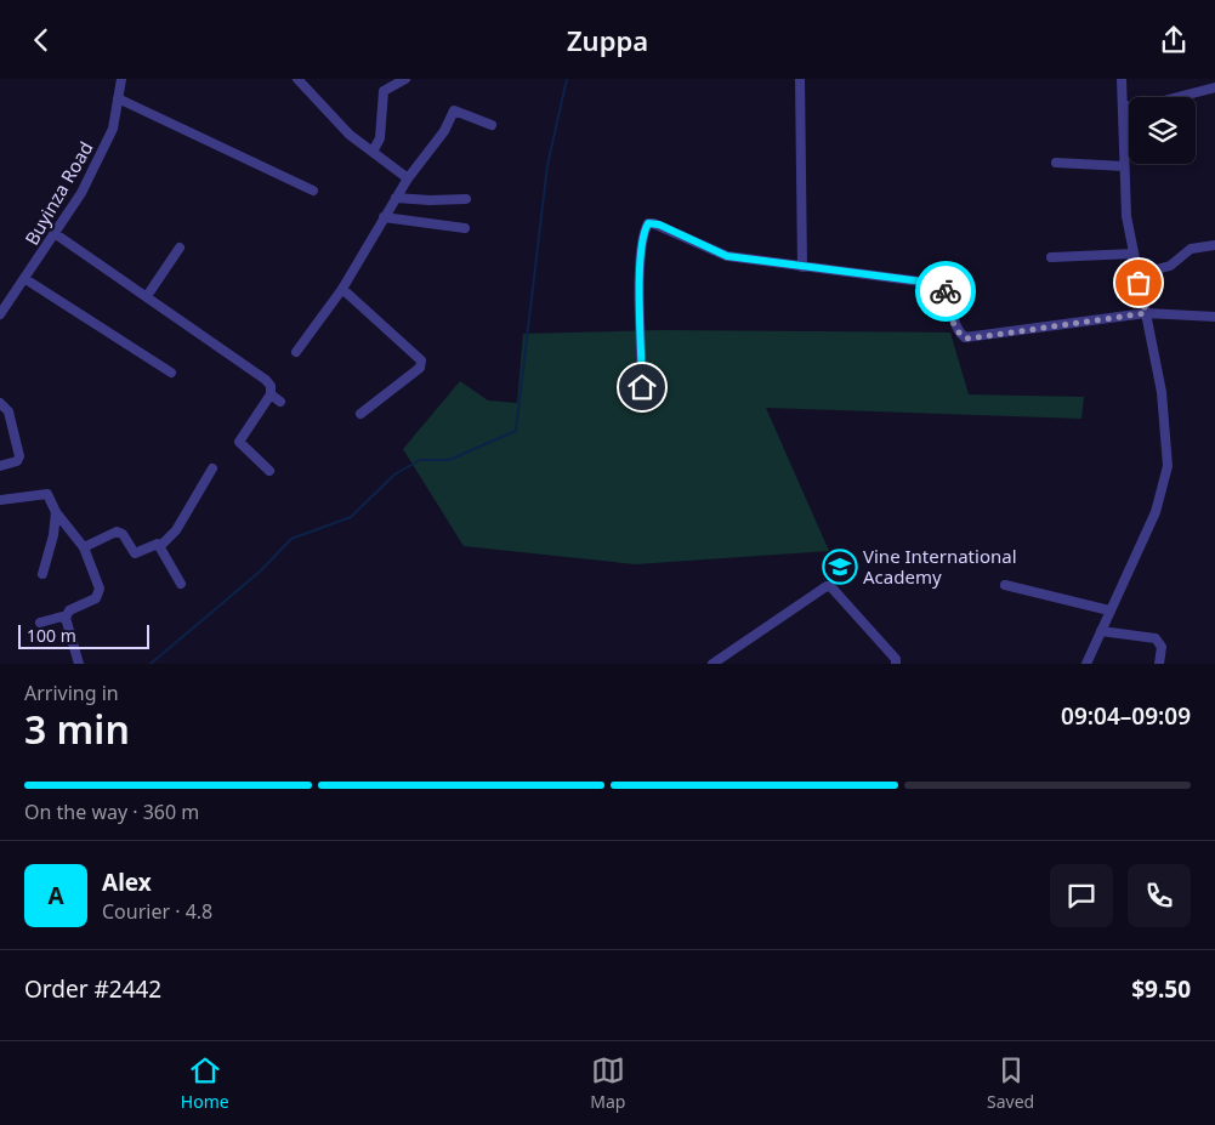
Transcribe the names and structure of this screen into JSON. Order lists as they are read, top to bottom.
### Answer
{
  "streets": {
    "street": ["Buyinza Road"]
  },
  "places": {
    "school or university": ["Vine International Academy"]
  },
  "scale_bar": "100 m",
  "page": {
    "header": "Zuppa",
    "scale": "100 m",
    "heading": ["3 min", "Arriving in", "09:04–09:09"],
    "panel": [
      "Alex",
      "Courier · 4.8",
      "Order #2442",
      "$9.50"
    ],
    "bar": "On the way · 360 m",
    "round": "A",
    "tabs": ["Home", "Map", "Saved"]
  }
}
